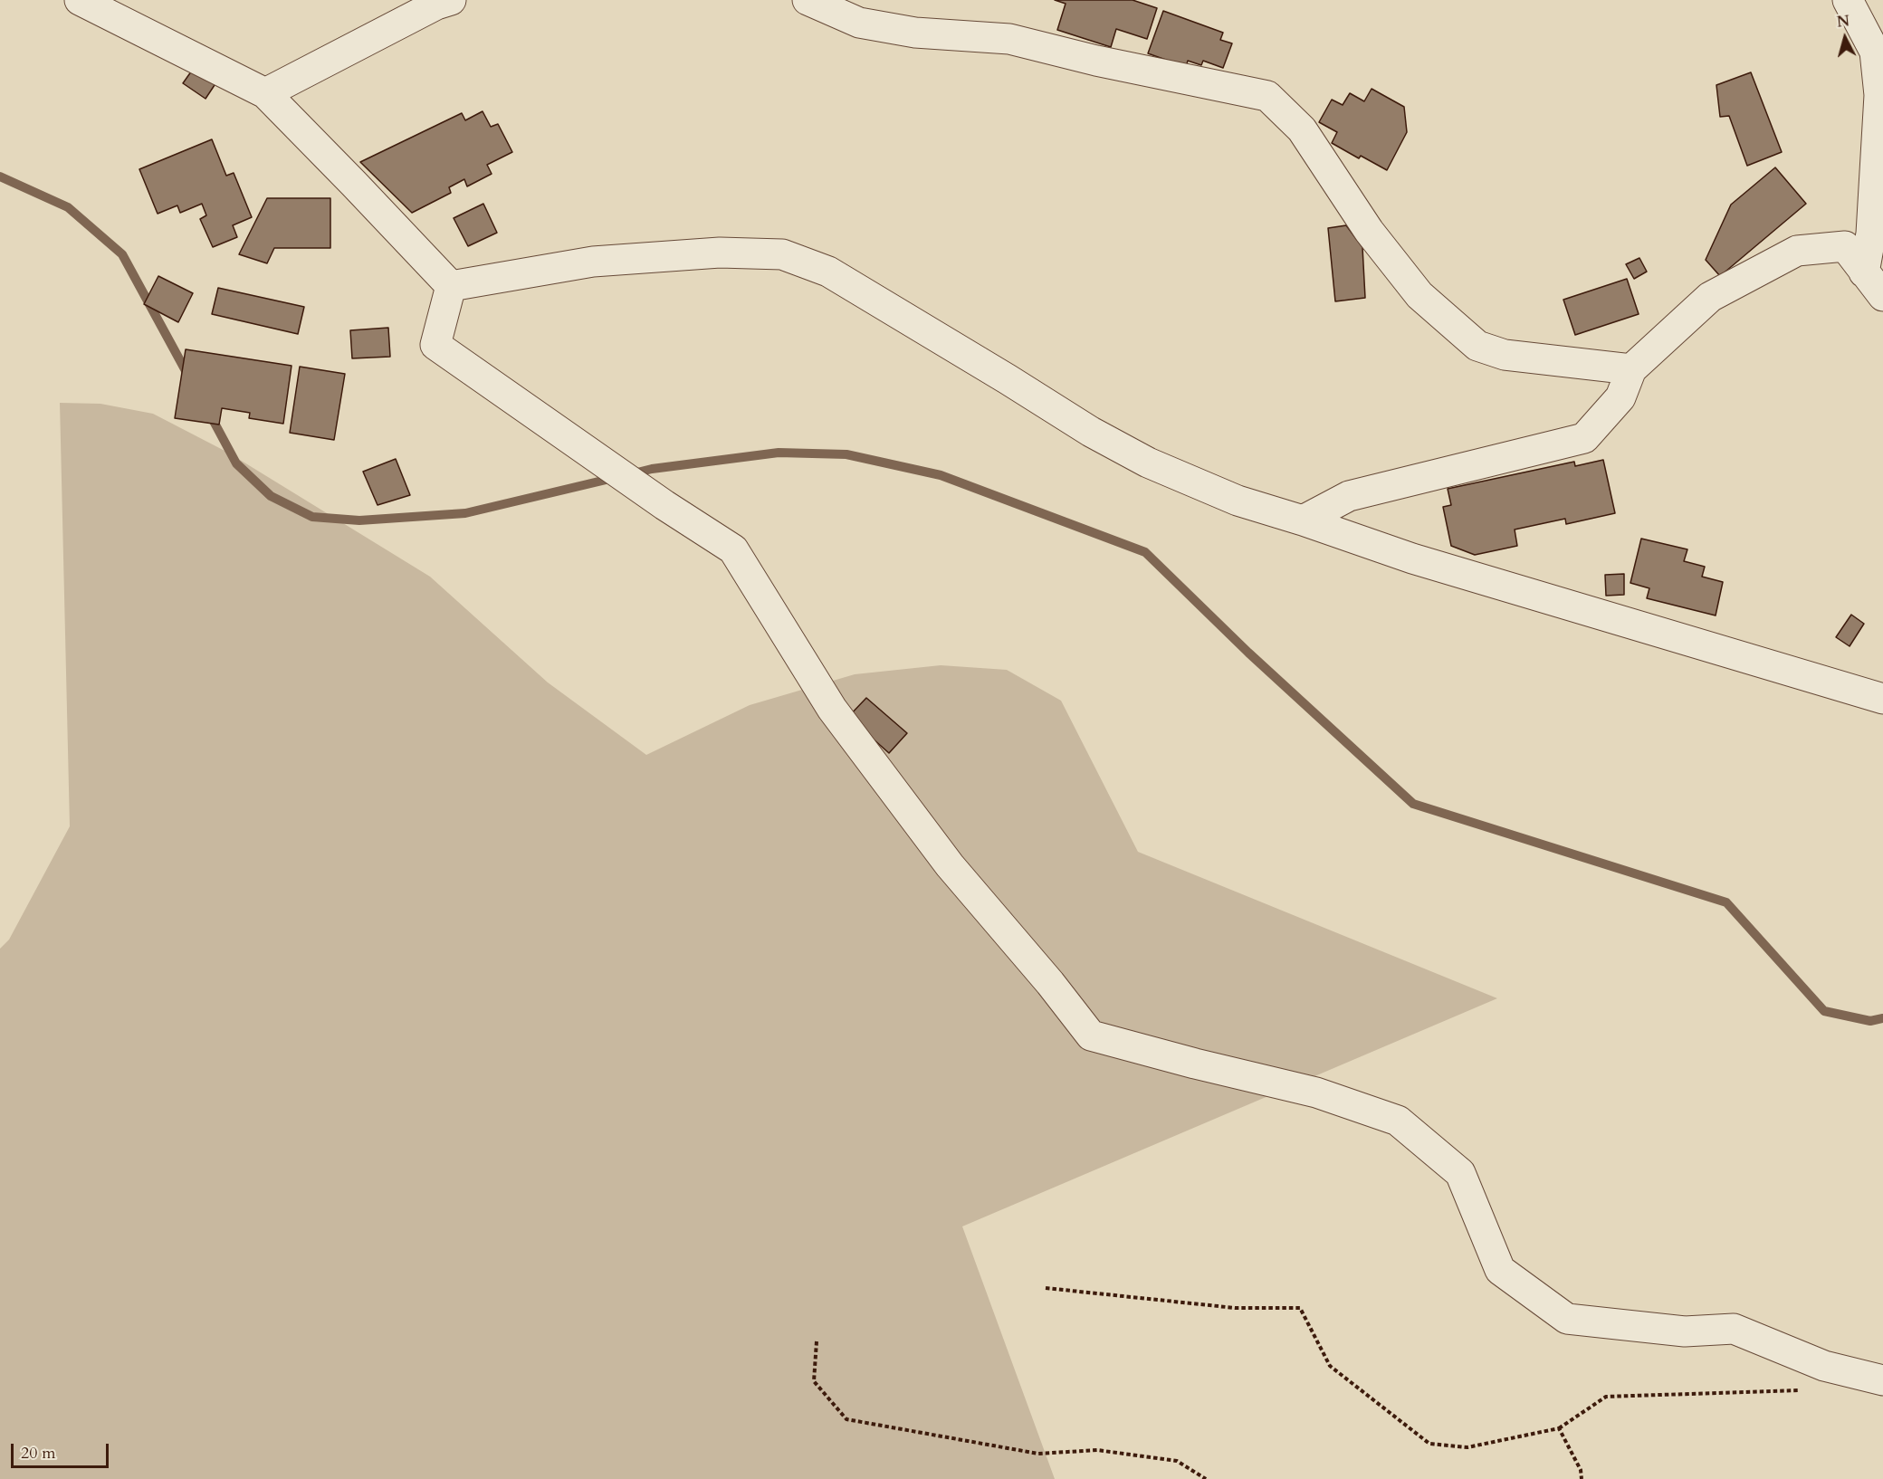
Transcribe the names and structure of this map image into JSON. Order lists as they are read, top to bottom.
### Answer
{
  "scale_bar": "20 m",
  "north": "top"
}
